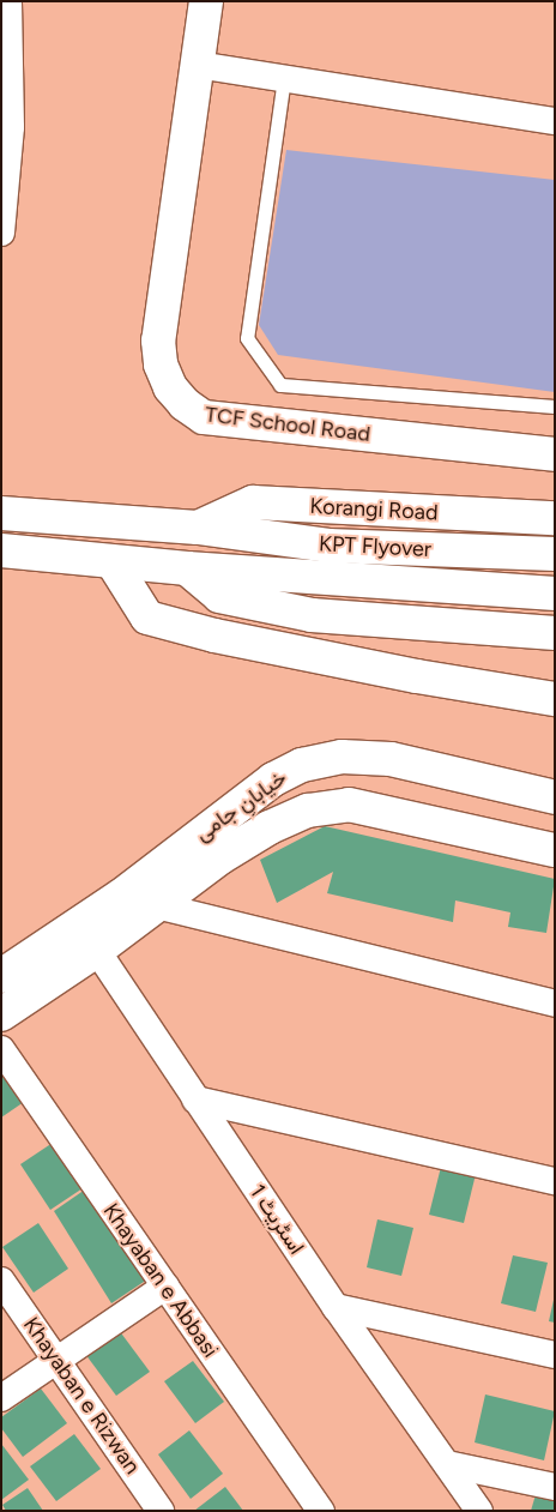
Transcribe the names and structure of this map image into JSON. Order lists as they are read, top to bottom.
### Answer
{
  "streets": {
    "main road": [
      "TCF School Road",
      "Korangi Road",
      "KPT Flyover",
      "خیابانِ جامی"
    ],
    "street": ["اسٹریٹ 1", "Khayaban e Abbasi", "Khayaban e Rizwan"]
  },
  "crossings": [
    ["Korangi Road", "KPT Flyover"],
    ["خیابانِ جامی", "اسٹریٹ 1"]
  ]
}
